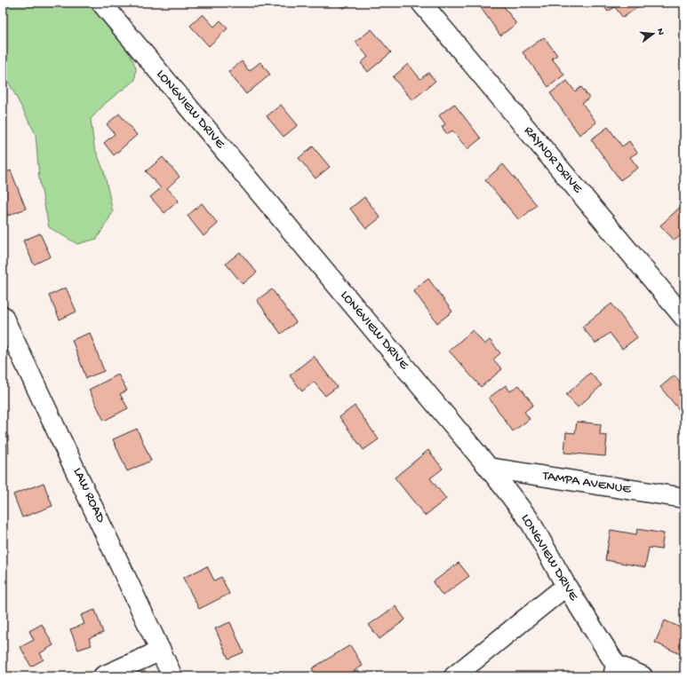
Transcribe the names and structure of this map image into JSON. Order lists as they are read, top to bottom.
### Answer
{
  "streets": {
    "street": [
      "LONGVIEW DRIVE",
      "RAYNOR DRIVE",
      "TAMPA AVENUE",
      "LAW ROAD"
    ]
  },
  "crossings": [
    ["LONGVIEW DRIVE", "TAMPA AVENUE"]
  ],
  "north": "right"
}
